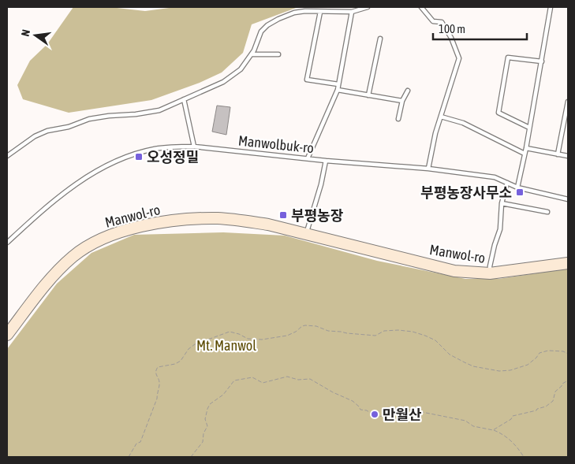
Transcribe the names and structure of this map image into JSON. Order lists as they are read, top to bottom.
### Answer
{
  "streets": {
    "street": ["Manwol-ro"],
    "lane": ["Manwolbuk-ro"]
  },
  "crossings": [
    ["Manwolbuk-ro", "Manwol-ro"]
  ],
  "parks": ["Mt. Manwol"],
  "places": {
    "transit": ["오성정밀", "부평농장사무소", "부평농장"],
    "other": ["만월산"]
  },
  "scale_bar": "100 m",
  "north": "left"
}
